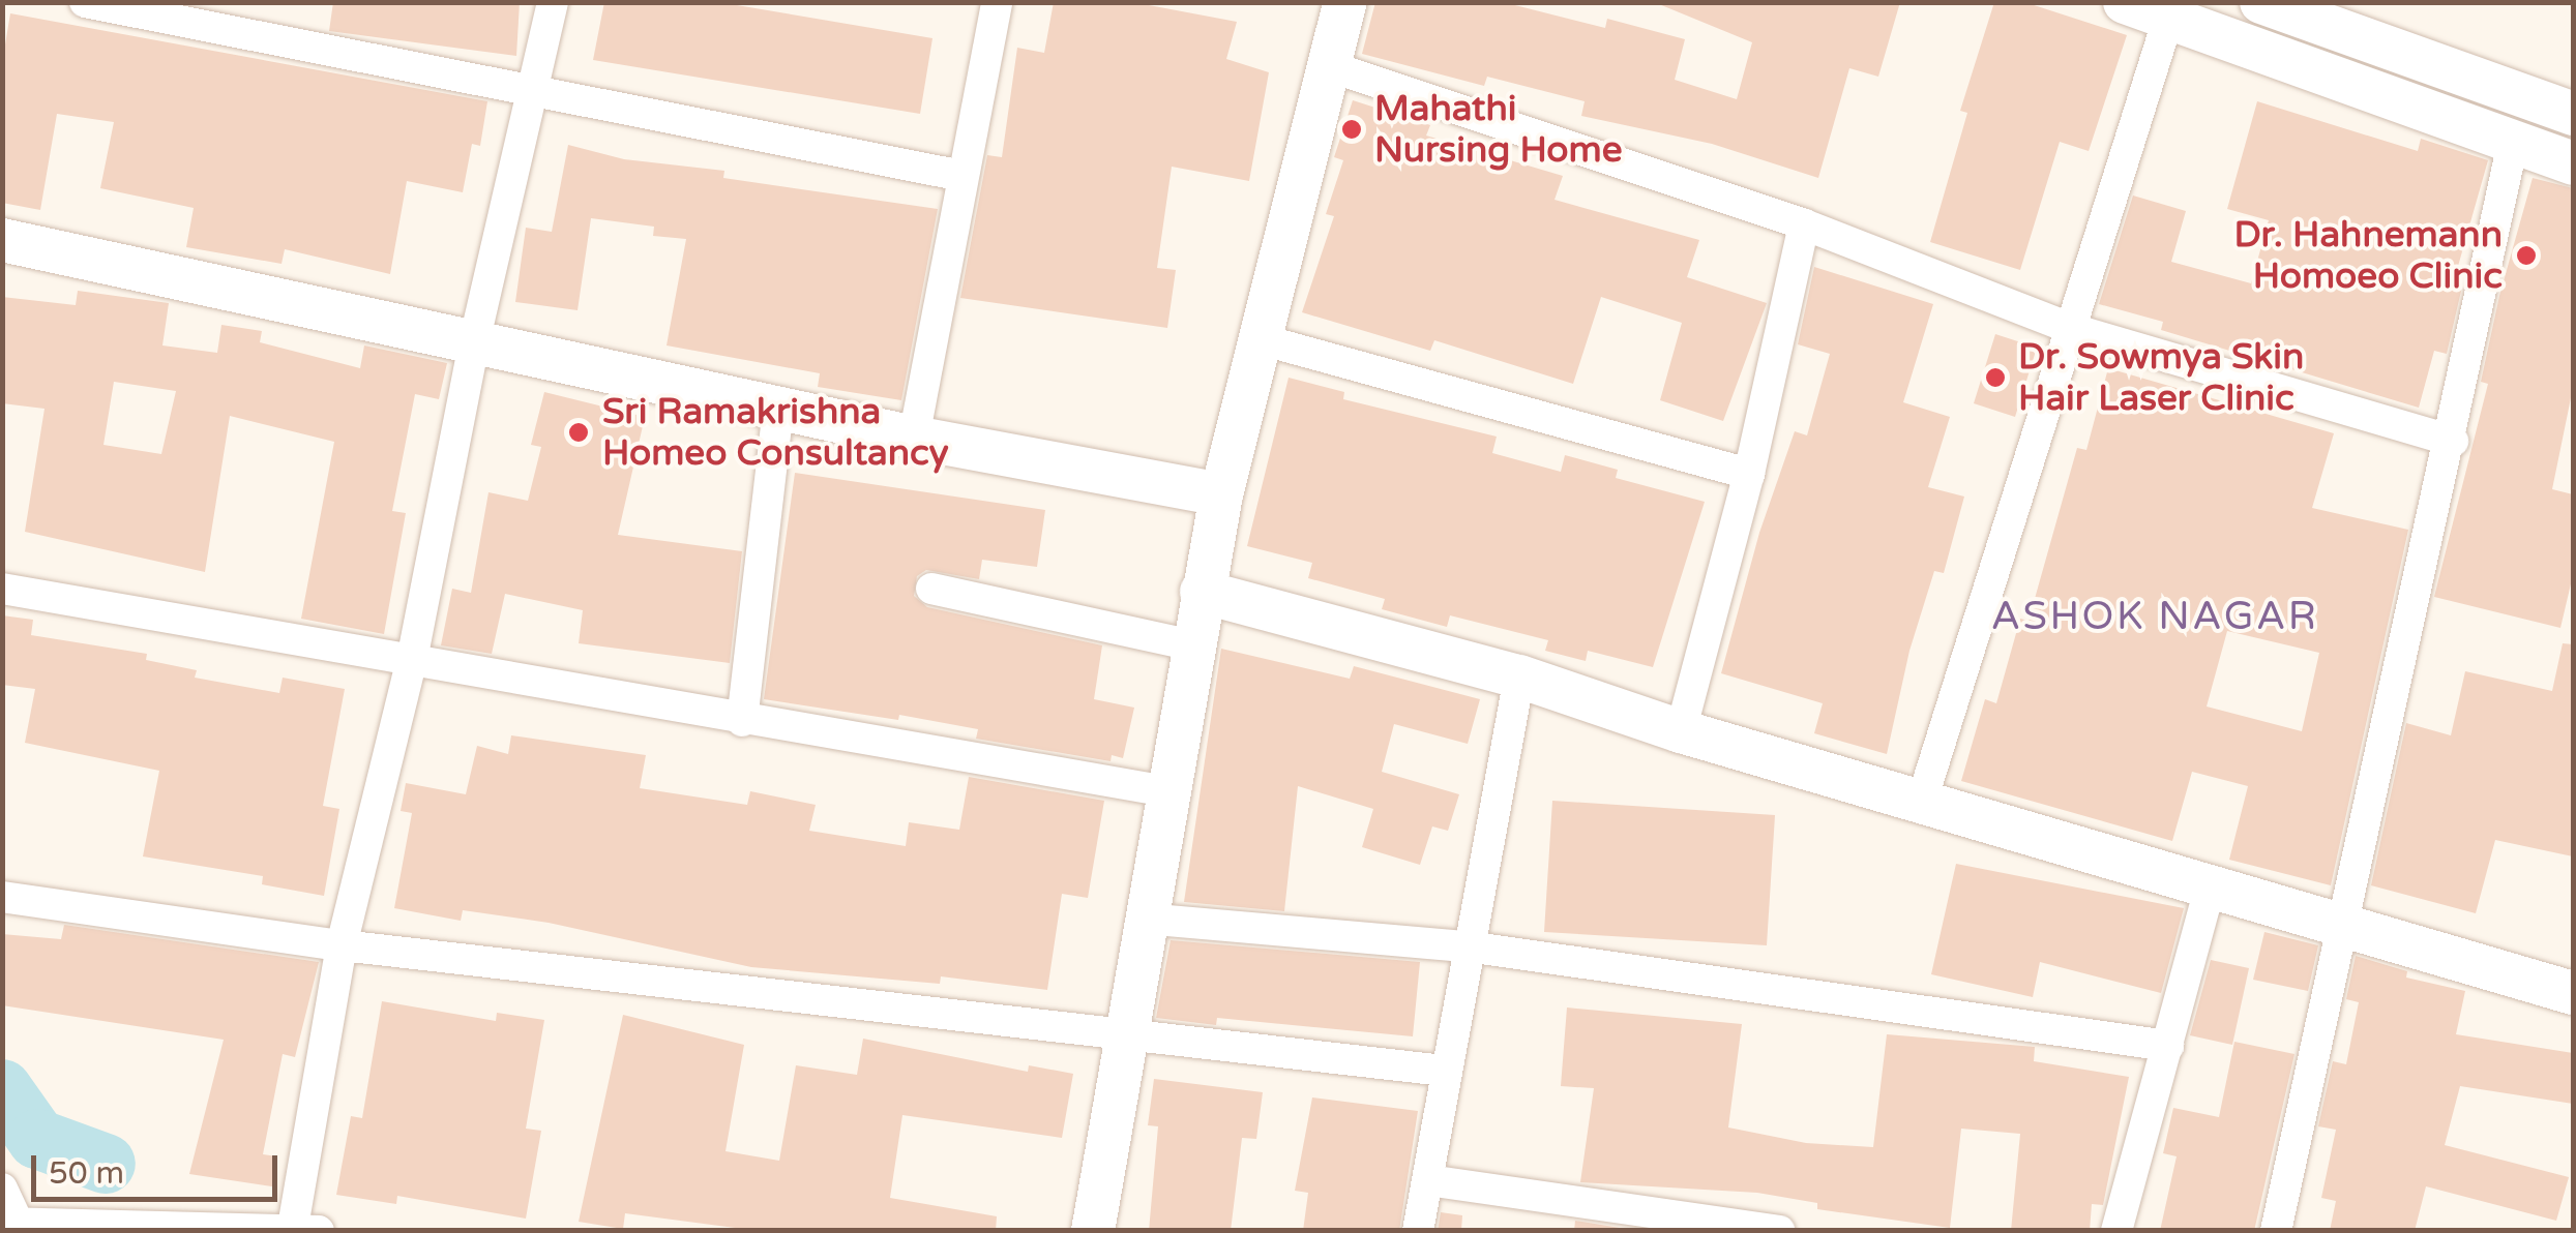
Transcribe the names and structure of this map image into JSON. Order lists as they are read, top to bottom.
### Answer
{
  "districts": ["ASHOK NAGAR"],
  "places": [
    "Mahathi Nursing Home",
    "Dr. Hahnemann Homoeo Clinic",
    "Dr. Sowmya Skin Hair Laser Clinic",
    "Sri Ramakrishna Homeo Consultancy"
  ],
  "scale_bar": "50 m"
}
